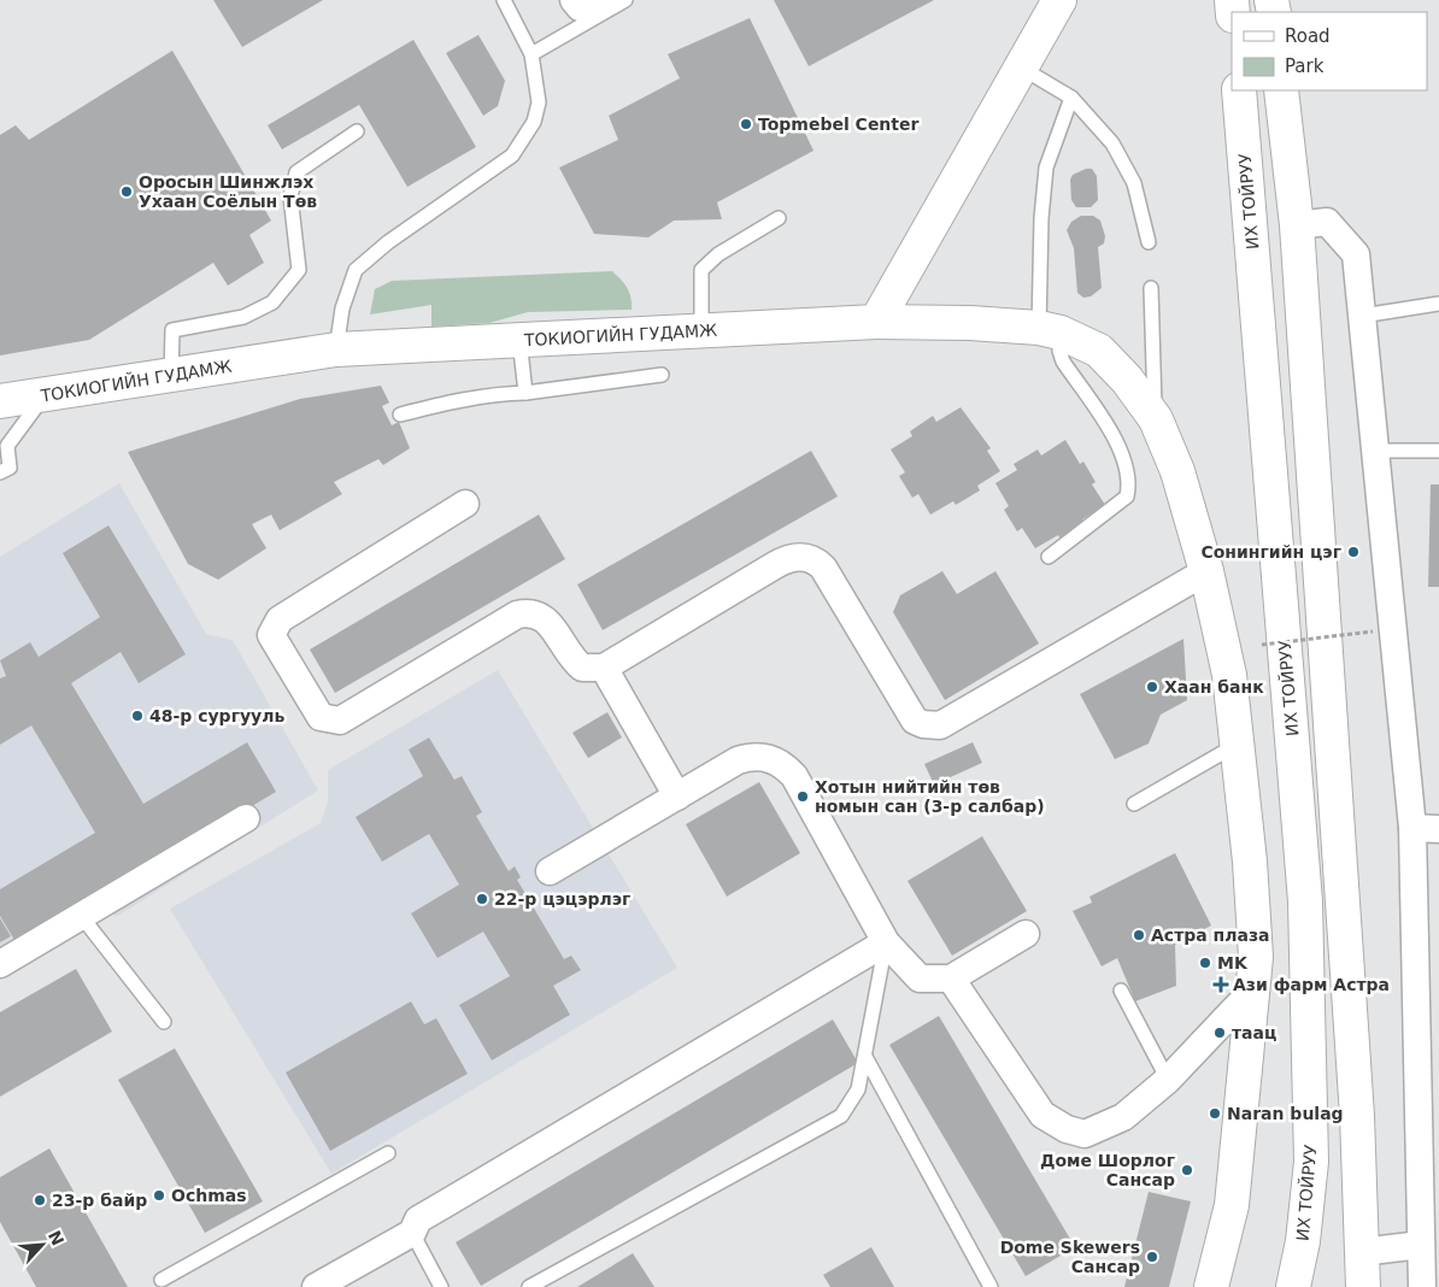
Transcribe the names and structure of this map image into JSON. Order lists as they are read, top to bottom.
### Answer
{
  "streets": {
    "main road": ["ИХ ТОЙРУУ", "ТОКИОГИЙН ГУДАМЖ"]
  },
  "places": {
    "other": [
      "Topmebel Center",
      "Оросын Шинжлэх Ухаан Соёлын Төв",
      "Сонингийн цэг",
      "Хаан банк",
      "48-р сургууль",
      "Хотын нийтийн төв номын сан (3-р салбар)",
      "22-р цэцэрлэг",
      "Астра плаза",
      "MK",
      "таац",
      "Naran bulag",
      "Доме Шорлог Сансар",
      "Ochmas",
      "23-р байр",
      "Dome Skewers Сансар"
    ],
    "health": ["Ази фарм Астра"]
  },
  "legend": ["Road", "Park"],
  "north": "top right"
}
